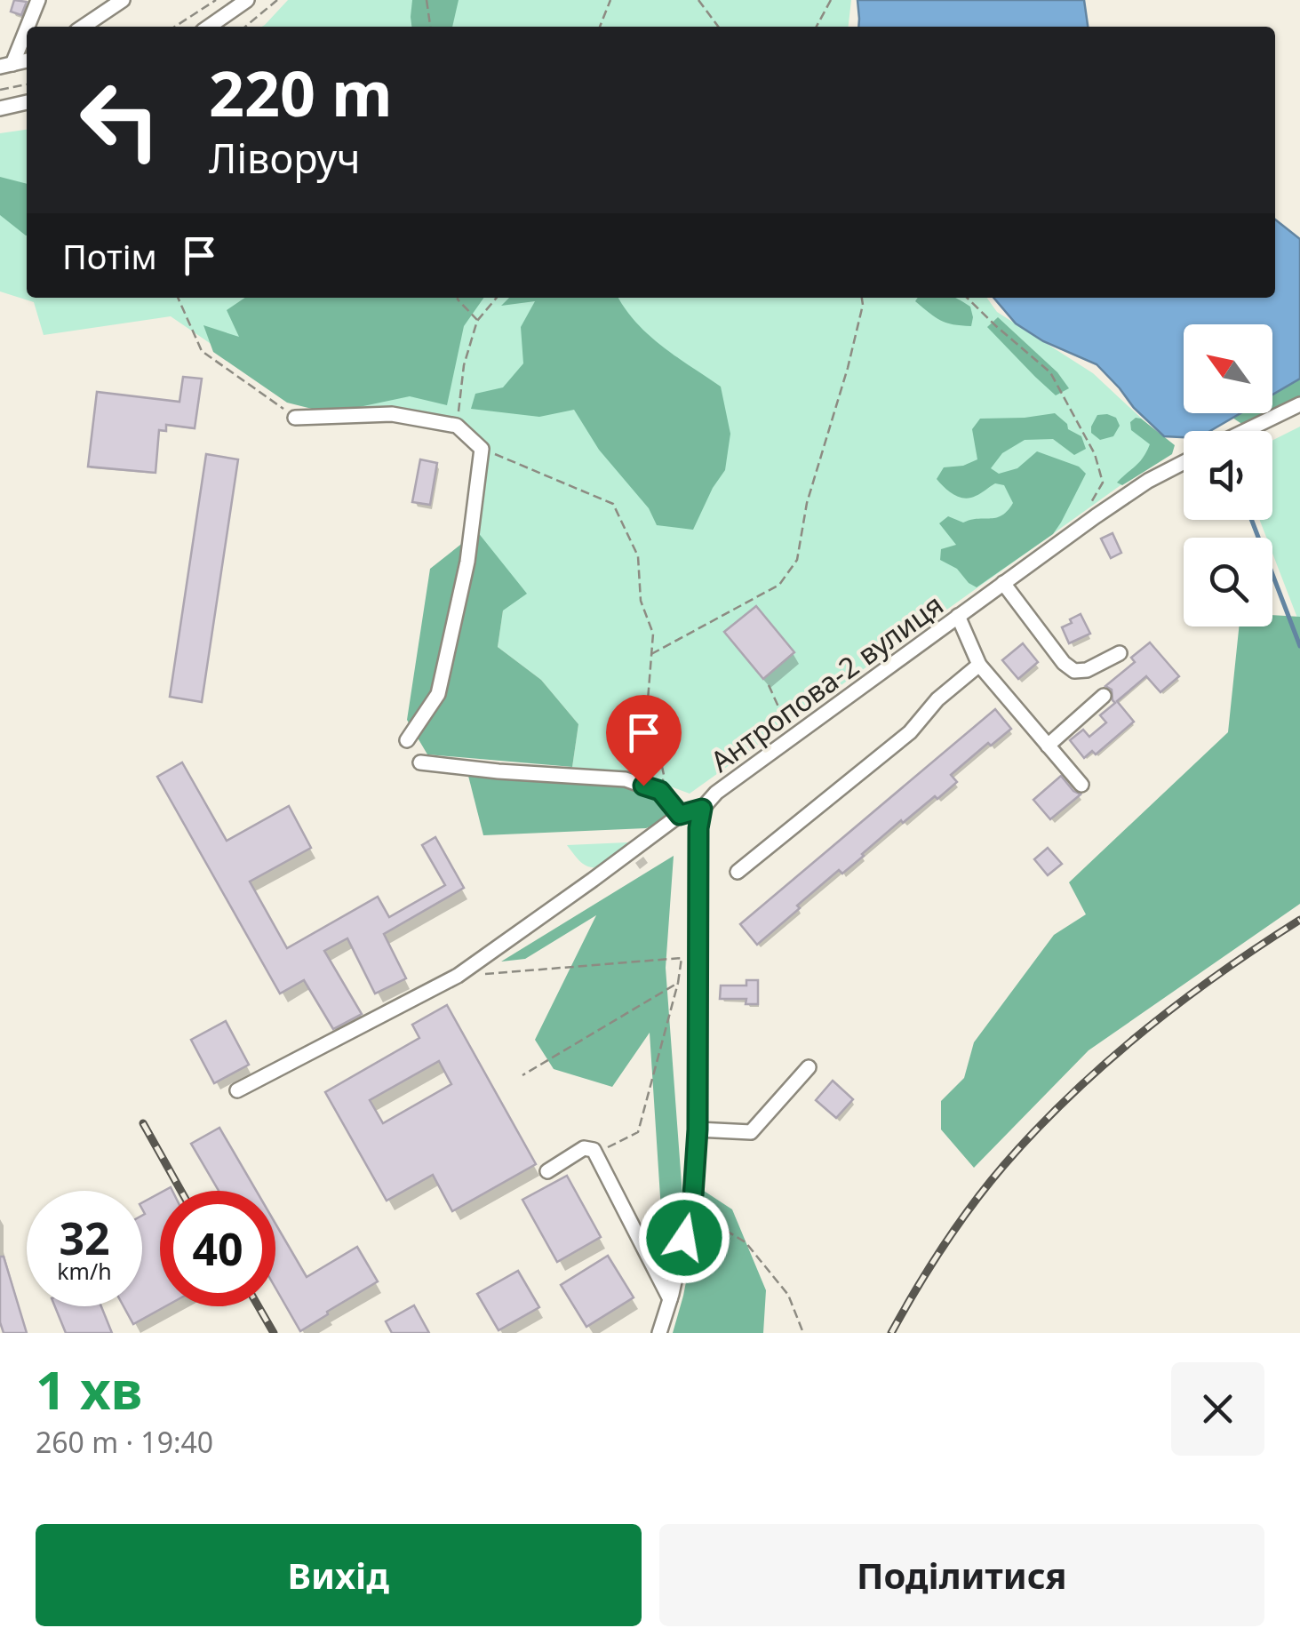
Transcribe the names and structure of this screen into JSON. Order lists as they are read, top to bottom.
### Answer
{
  "streets": {
    "street": ["Антропова-2 вулиця"]
  },
  "north": "top left",
  "page": {
    "turn": ["220 m", "Ліворуч"],
    "then": "Потім",
    "speed": "32 km/h",
    "limit": "40",
    "heading": ["1 хв", "260 m · 19:40"],
    "buttons": ["Вихід", "Поділитися"]
  }
}
